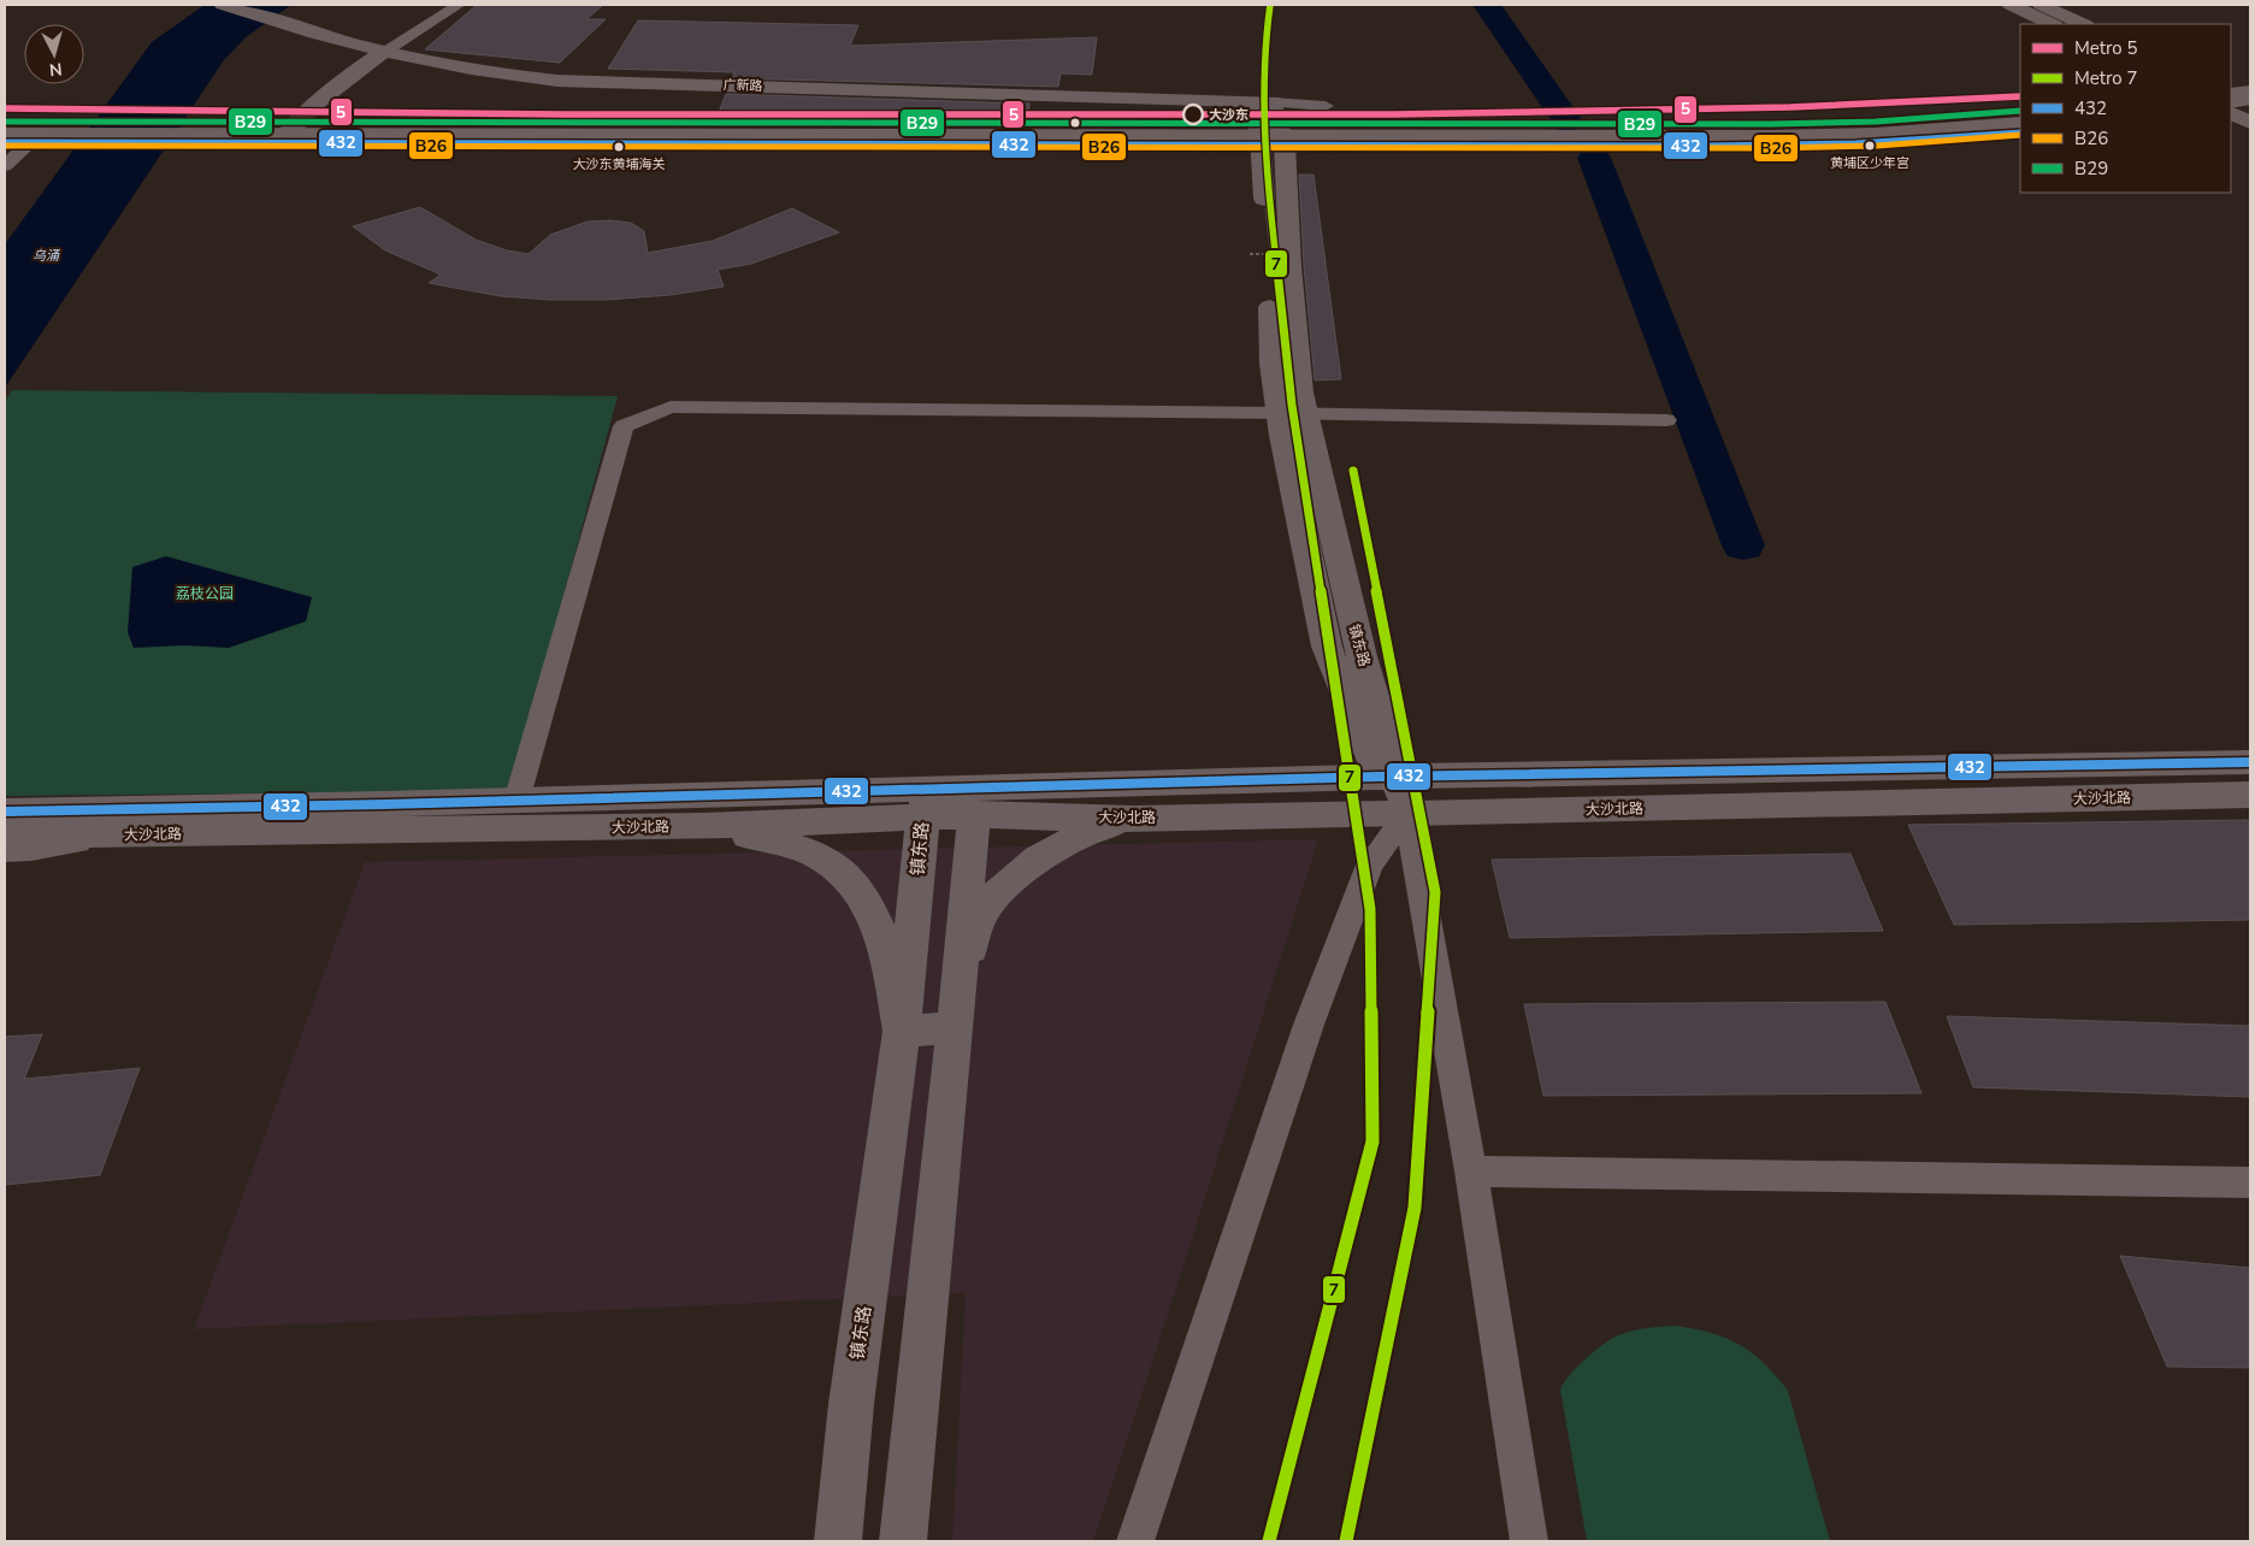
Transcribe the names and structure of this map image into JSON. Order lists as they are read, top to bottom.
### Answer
{
  "streets": {
    "street": ["广新路", "镇东路", "大沙北路"]
  },
  "crossings": [
    ["广新路", "镇东路"],
    ["镇东路", "大沙北路"]
  ],
  "water": ["乌涌"],
  "parks": ["荔枝公园"],
  "places": ["大沙东", "黄埔区少年宫", "大沙东黄埔海关"],
  "lines": [
    "metro line 7",
    "metro line 5",
    "transit line B29",
    "transit line 432",
    "transit line B26"
  ],
  "legend": [
    "Metro 5",
    "Metro 7",
    "432",
    "B26",
    "B29"
  ],
  "north": "bottom"
}
